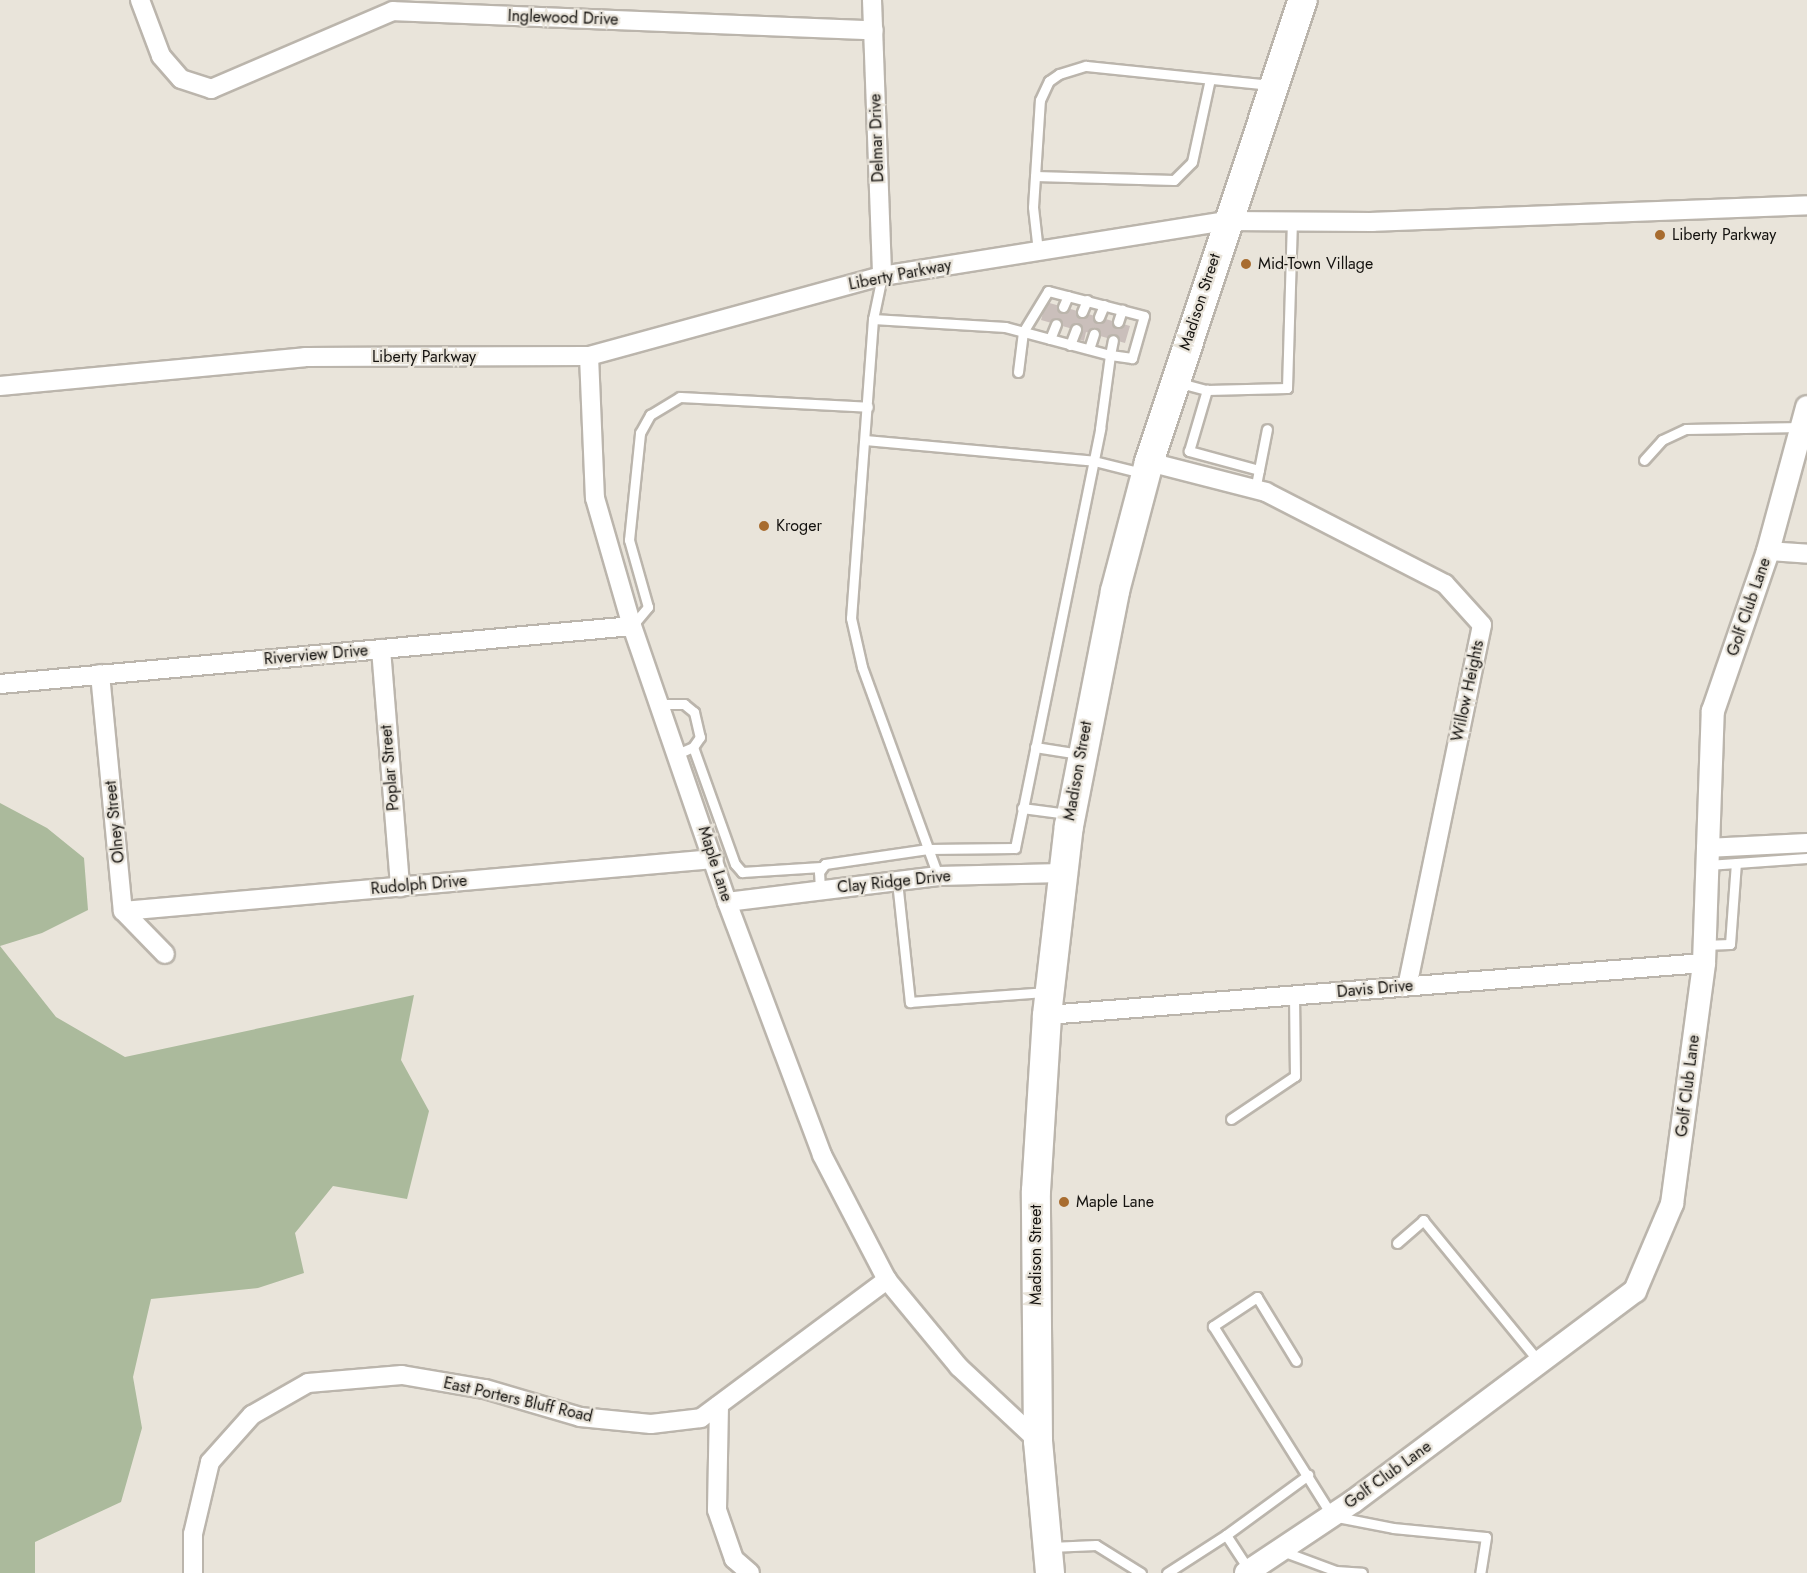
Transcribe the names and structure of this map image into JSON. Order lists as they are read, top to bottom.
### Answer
{
  "streets": {
    "main road": ["Madison Street"],
    "street": [
      "Inglewood Drive",
      "Delmar Drive",
      "Liberty Parkway",
      "Golf Club Lane",
      "Riverview Drive",
      "Willow Heights",
      "Poplar Street",
      "Olney Street",
      "Maple Lane",
      "Clay Ridge Drive",
      "Rudolph Drive",
      "Davis Drive",
      "East Porters Bluff Road"
    ]
  },
  "crossings": [
    ["Inglewood Drive", "Delmar Drive"],
    ["Delmar Drive", "Liberty Parkway"],
    ["Liberty Parkway", "Madison Street"],
    ["Liberty Parkway", "Maple Lane"],
    ["Madison Street", "Willow Heights"],
    ["Madison Street", "Maple Lane"],
    ["Madison Street", "Clay Ridge Drive"],
    ["Madison Street", "Davis Drive"],
    ["Golf Club Lane", "Davis Drive"],
    ["Riverview Drive", "Poplar Street"],
    ["Riverview Drive", "Olney Street"],
    ["Riverview Drive", "Maple Lane"],
    ["Willow Heights", "Davis Drive"],
    ["Poplar Street", "Rudolph Drive"],
    ["Olney Street", "Rudolph Drive"],
    ["Maple Lane", "Clay Ridge Drive"],
    ["Maple Lane", "Rudolph Drive"],
    ["Maple Lane", "East Porters Bluff Road"]
  ],
  "places": [
    "Liberty Parkway",
    "Mid-Town Village",
    "Kroger",
    "Maple Lane"
  ]
}
